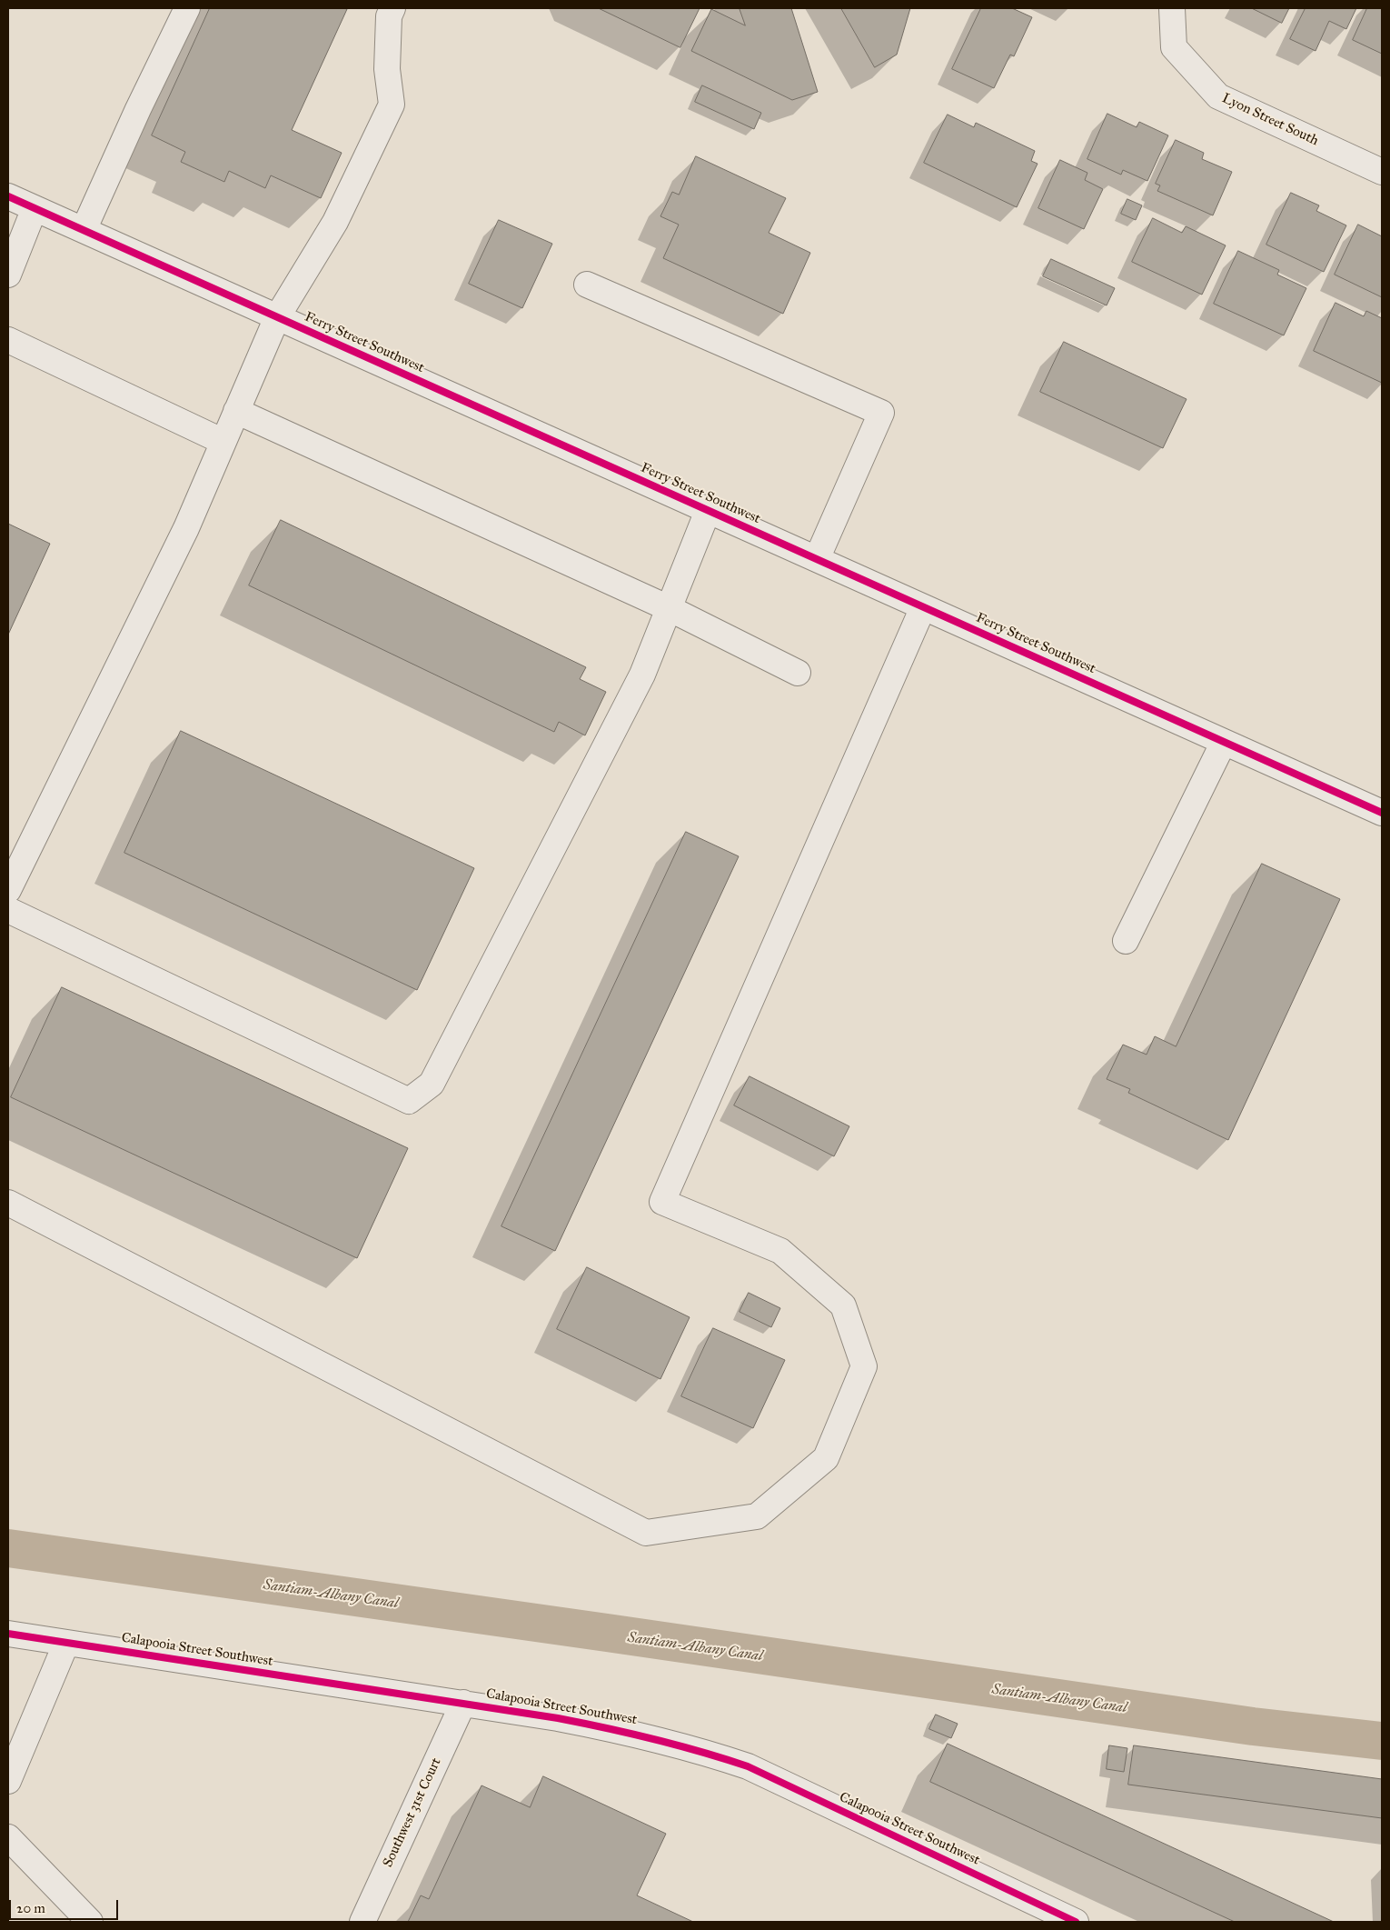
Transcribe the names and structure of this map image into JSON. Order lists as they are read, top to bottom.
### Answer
{
  "streets": {
    "street": [
      "Lyon Street South",
      "Ferry Street Southwest",
      "Calapooia Street Southwest",
      "Southwest 31st Court"
    ]
  },
  "crossings": [
    ["Calapooia Street Southwest", "Southwest 31st Court"]
  ],
  "water": ["Santiam-Albany Canal"],
  "scale_bar": "20 m"
}
